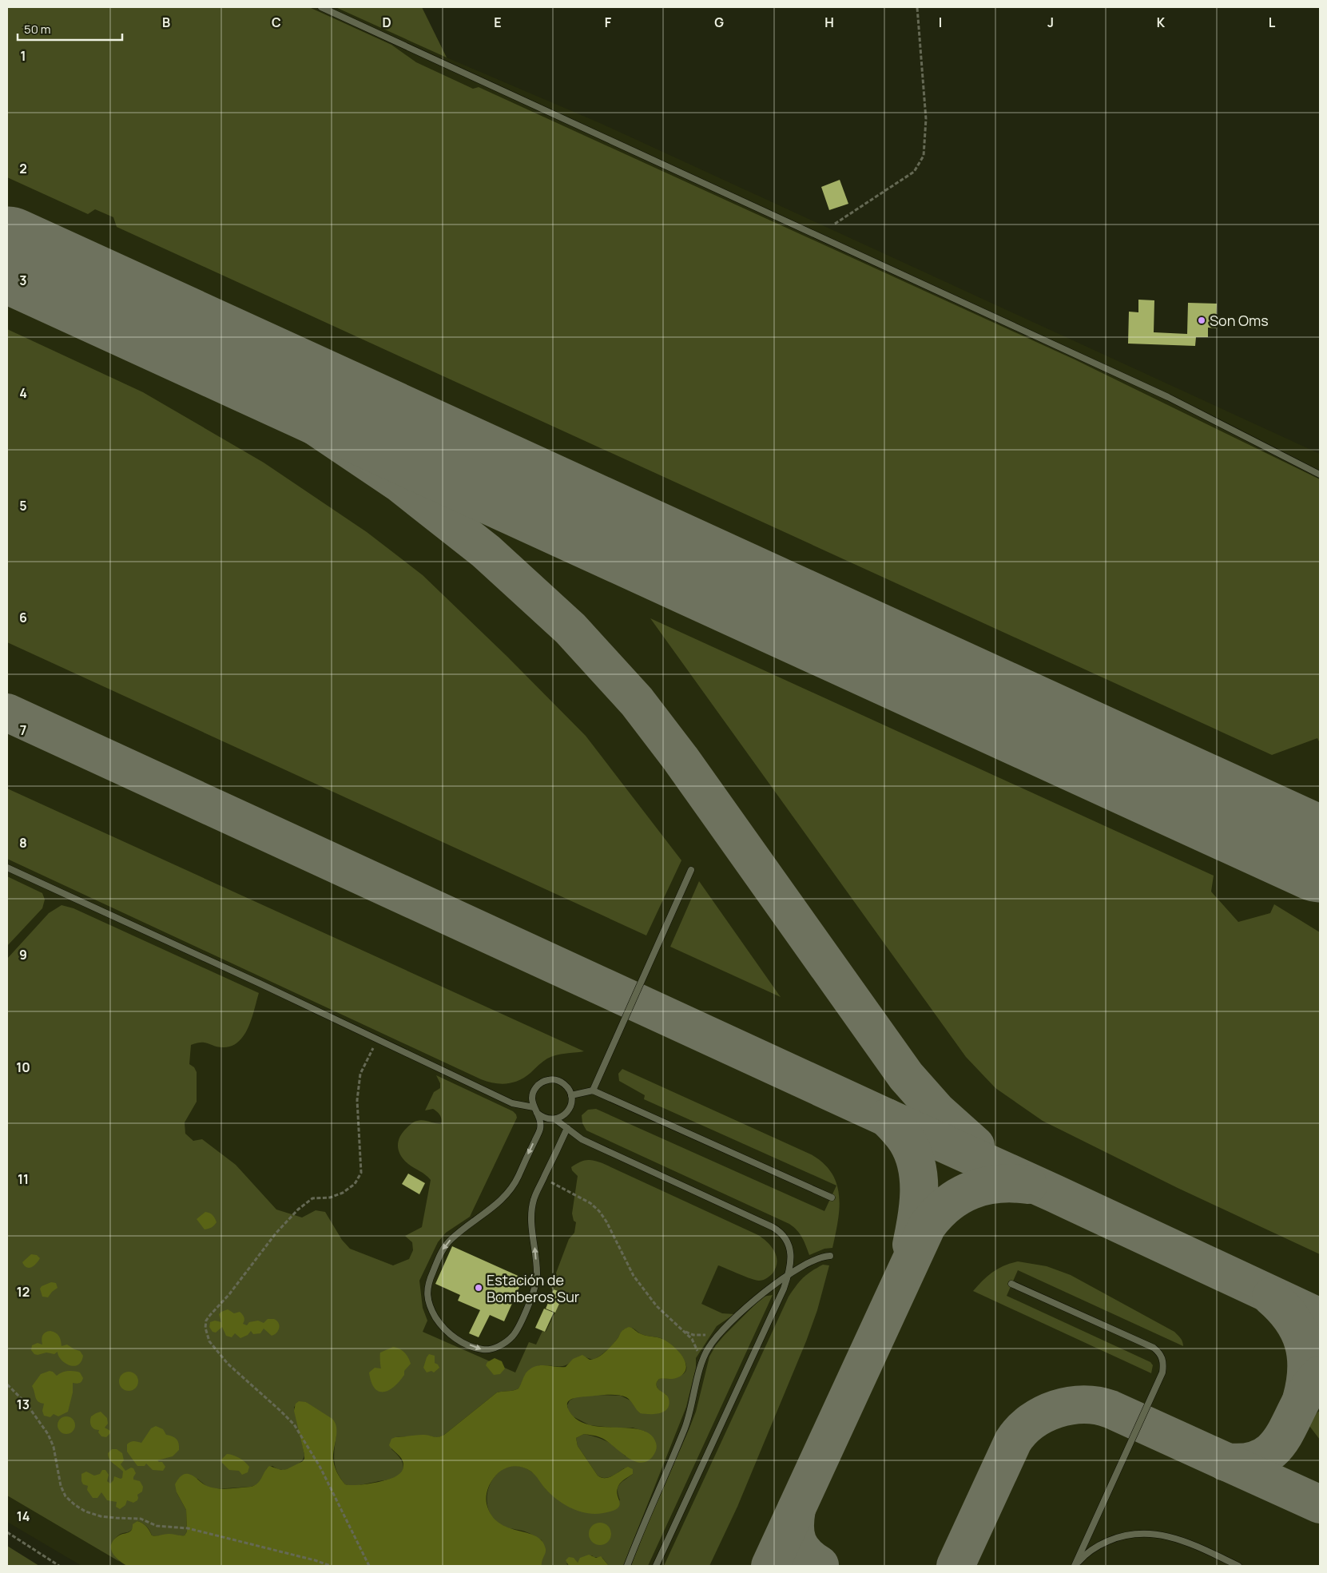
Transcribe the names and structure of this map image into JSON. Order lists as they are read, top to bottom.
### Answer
{
  "places": ["Son Oms", "Estación de Bomberos Sur"],
  "scale_bar": "50 m",
  "grid": {
    "columns": [
      "B",
      "C",
      "D",
      "E",
      "F",
      "G",
      "H",
      "I",
      "J",
      "K",
      "L"
    ],
    "rows": [
      "1",
      "2",
      "3",
      "4",
      "5",
      "6",
      "7",
      "8",
      "9",
      "10",
      "11",
      "12",
      "13",
      "14"
    ]
  }
}
